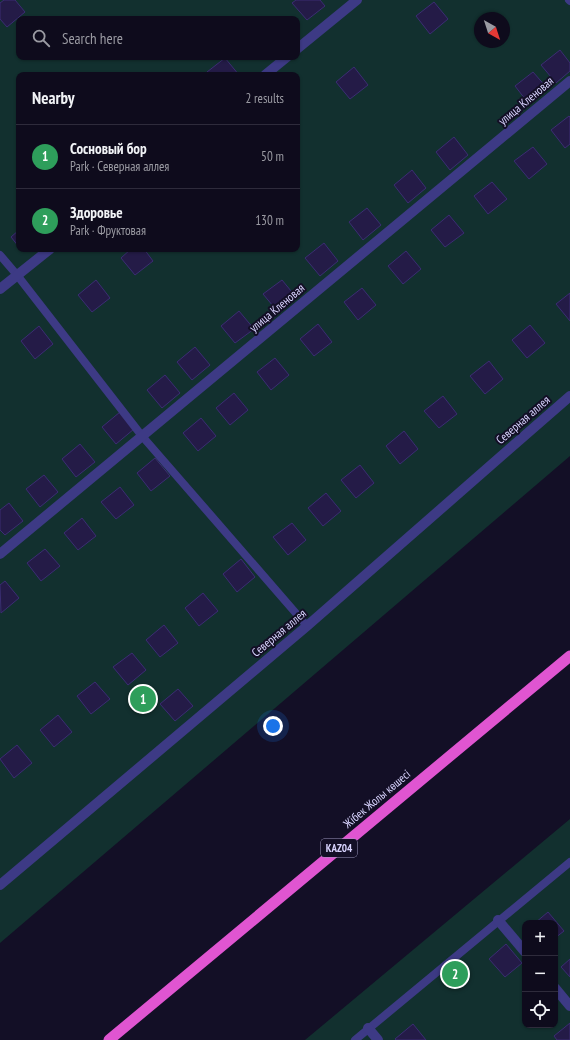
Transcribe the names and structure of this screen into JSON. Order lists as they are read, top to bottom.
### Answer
{
  "streets": {
    "highway": ["Жібек Жолы көшесі", "KАZ04"],
    "street": ["улица Кленовая", "Северная аллея"]
  },
  "north": "bottom right",
  "page": {
    "search": "Search here",
    "heading": ["Nearby", "2 results"],
    "list": [
      {
        "mark": "1",
        "name": "Сосновый бор",
        "note": "Park · Северная аллея",
        "value": "50 m"
      },
      {
        "mark": "2",
        "name": "Здоровье",
        "note": "Park · Фруктовая",
        "value": "130 m"
      }
    ],
    "pins": ["1", "2"],
    "map_buttons": ["+", "−"]
  }
}
